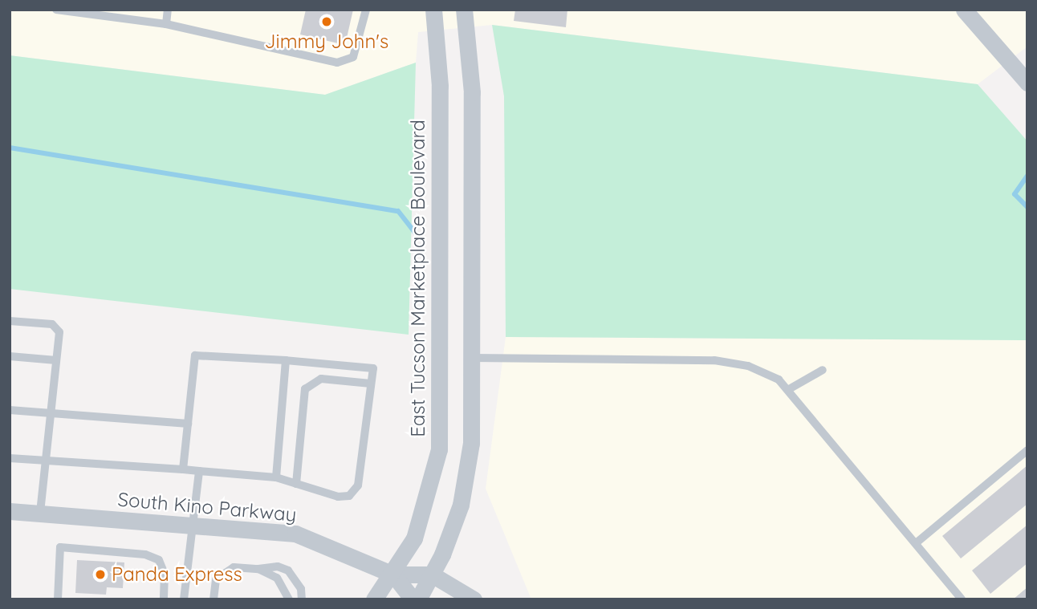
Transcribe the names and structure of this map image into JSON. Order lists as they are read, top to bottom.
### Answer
{
  "streets": {
    "street": ["East Tucson Marketplace Boulevard", "South Kino Parkway"]
  },
  "crossings": [
    ["East Tucson Marketplace Boulevard", "South Kino Parkway"]
  ],
  "places": ["Jimmy John's", "Panda Express"]
}
